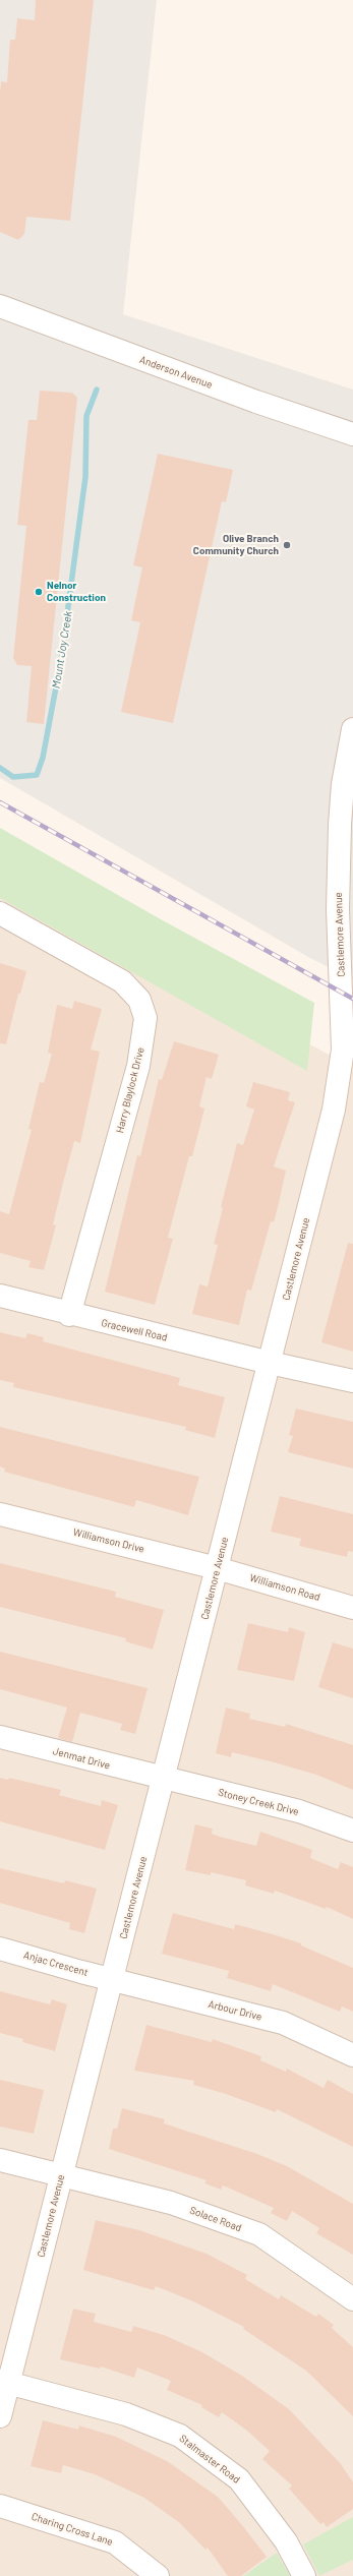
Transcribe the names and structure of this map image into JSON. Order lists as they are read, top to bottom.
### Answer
{
  "streets": {
    "street": [
      "Anderson Avenue",
      "Castlemore Avenue",
      "Harry Blaylock Drive",
      "Gracewell Road",
      "Williamson Drive",
      "Williamson Road",
      "Jenmat Drive",
      "Stoney Creek Drive",
      "Anjac Crescent",
      "Arbour Drive",
      "Solace Road",
      "Stalmaster Road",
      "Charing Cross Lane"
    ]
  },
  "crossings": [
    ["Castlemore Avenue", "Gracewell Road"],
    ["Castlemore Avenue", "Williamson Drive"],
    ["Castlemore Avenue", "Williamson Road"],
    ["Castlemore Avenue", "Jenmat Drive"],
    ["Castlemore Avenue", "Stoney Creek Drive"],
    ["Castlemore Avenue", "Anjac Crescent"],
    ["Castlemore Avenue", "Arbour Drive"],
    ["Castlemore Avenue", "Solace Road"],
    ["Castlemore Avenue", "Stalmaster Road"],
    ["Harry Blaylock Drive", "Gracewell Road"],
    ["Williamson Drive", "Williamson Road"],
    ["Jenmat Drive", "Stoney Creek Drive"],
    ["Anjac Crescent", "Arbour Drive"]
  ],
  "water": ["Mount Joy Creek"],
  "places": ["Olive Branch Community Church", "Nelnor Construction"]
}
